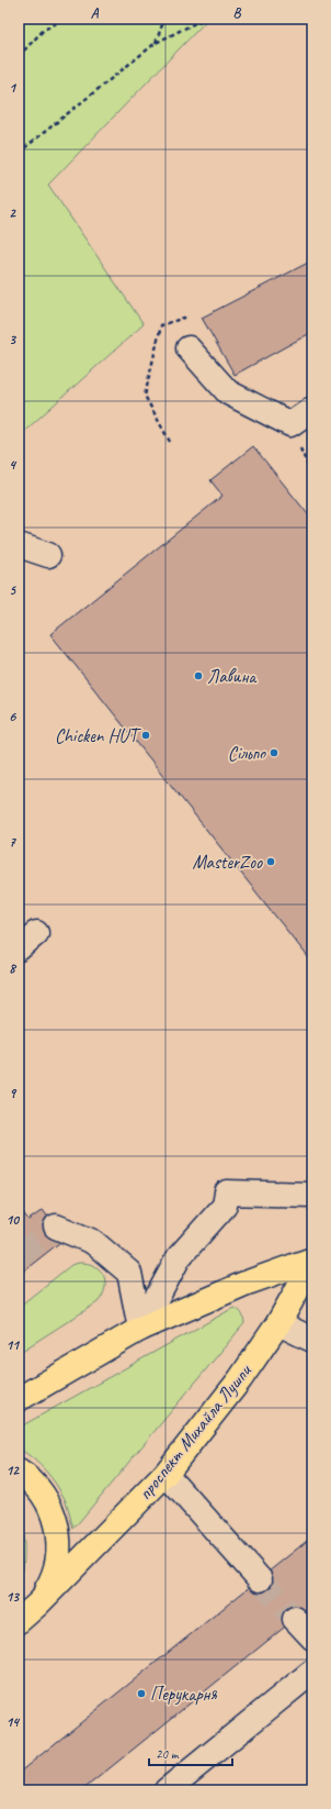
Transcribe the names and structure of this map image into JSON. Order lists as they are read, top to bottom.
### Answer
{
  "streets": {
    "main road": ["проспект Михайла Лушпи"]
  },
  "places": [
    "Лавина",
    "Chicken HUT",
    "Сільпо",
    "MasterZoo",
    "Перукарня"
  ],
  "scale_bar": "20 m",
  "grid": {
    "columns": ["A", "B"],
    "rows": [
      "1",
      "2",
      "3",
      "4",
      "5",
      "6",
      "7",
      "8",
      "9",
      "10",
      "11",
      "12",
      "13",
      "14"
    ]
  }
}
